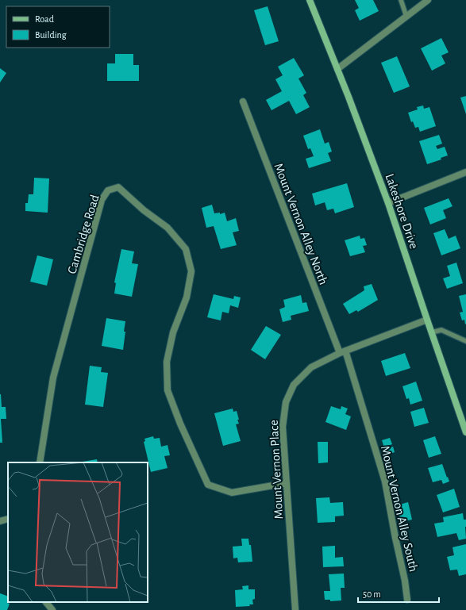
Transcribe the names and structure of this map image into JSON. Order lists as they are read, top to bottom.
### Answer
{
  "streets": {
    "street": [
      "Lakeshore Drive",
      "Mount Vernon Alley North",
      "Cambridge Road",
      "Mount Vernon Place",
      "Mount Vernon Alley South"
    ]
  },
  "crossings": [
    ["Lakeshore Drive", "Mount Vernon Place"],
    ["Mount Vernon Alley North", "Mount Vernon Place"],
    ["Mount Vernon Alley North", "Mount Vernon Alley South"],
    ["Cambridge Road", "Mount Vernon Place"],
    ["Mount Vernon Place", "Mount Vernon Alley South"]
  ],
  "legend": ["Road", "Building"],
  "scale_bar": "50 m"
}
